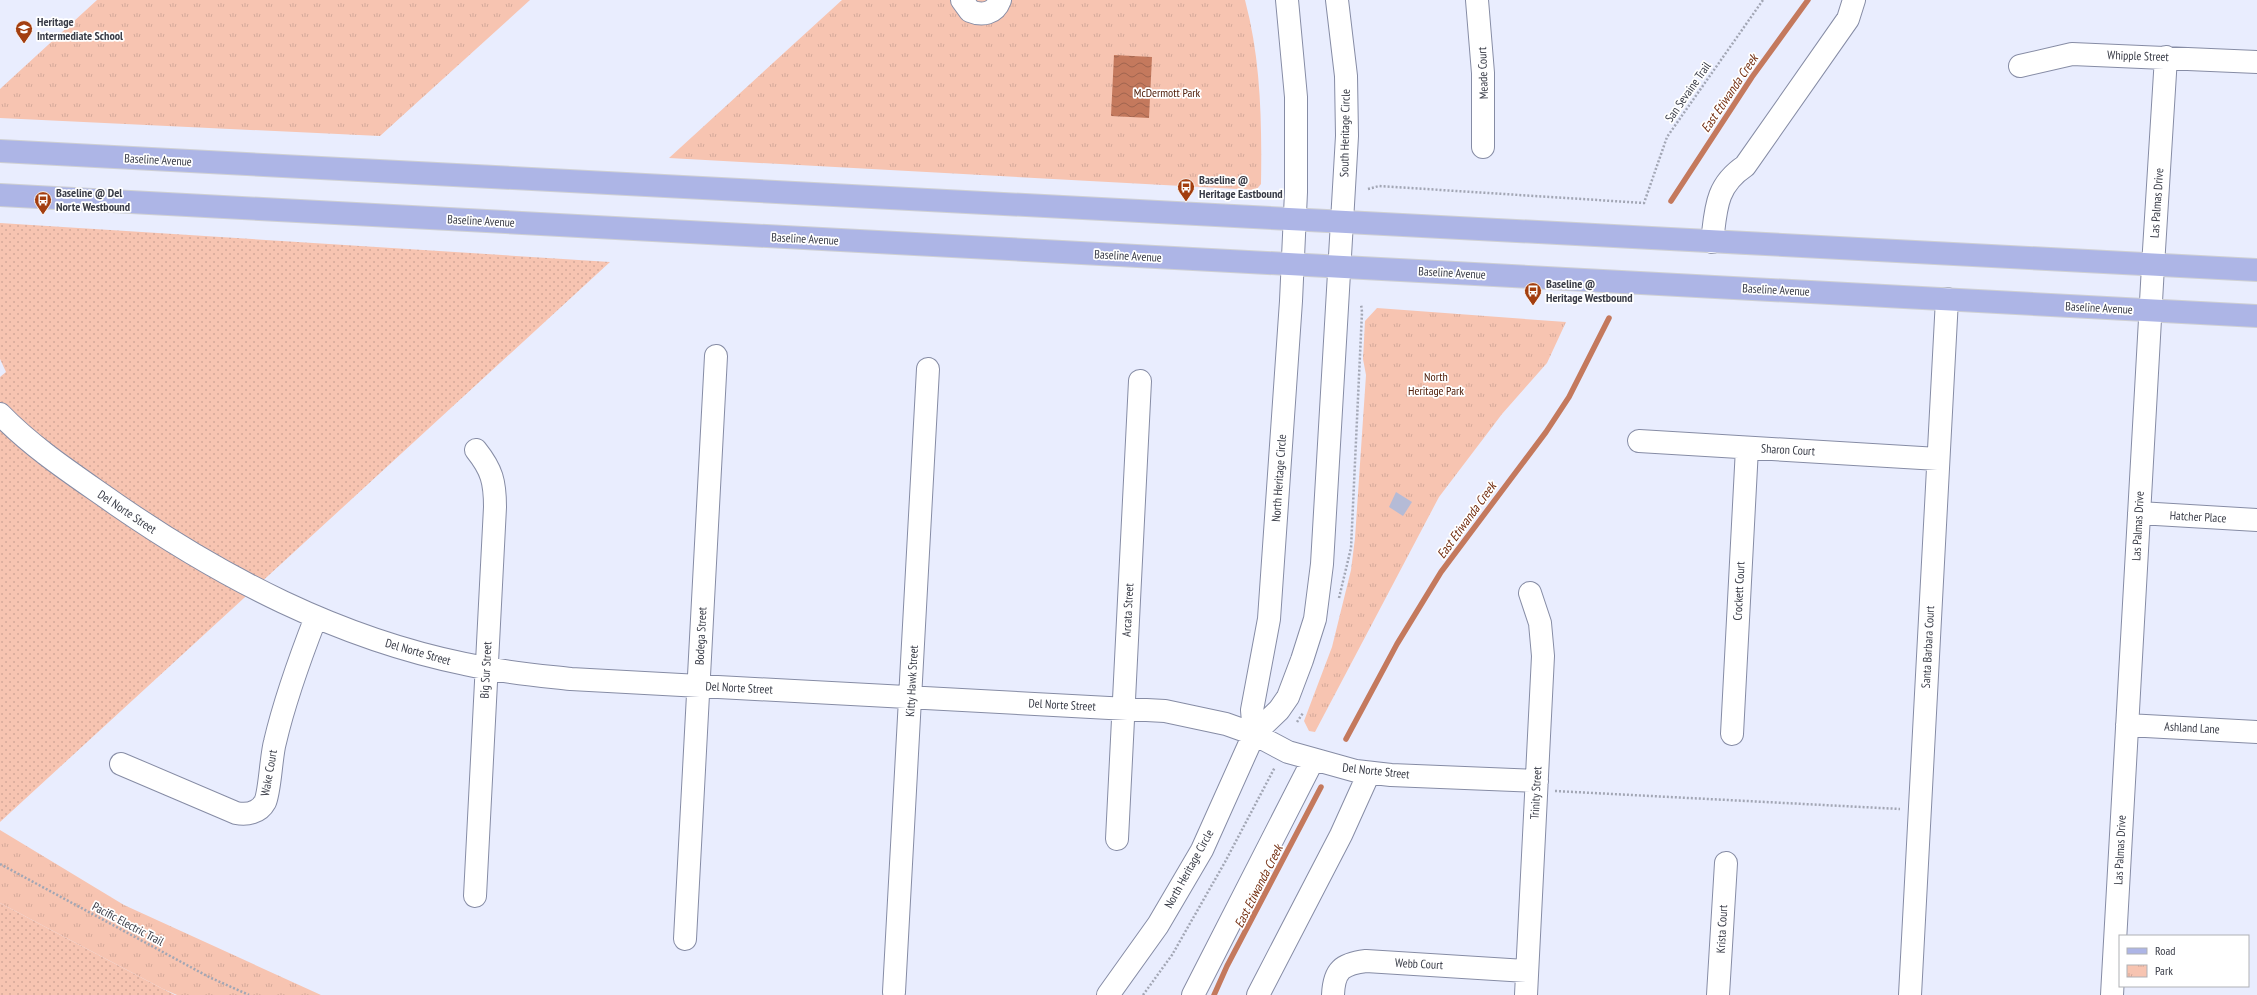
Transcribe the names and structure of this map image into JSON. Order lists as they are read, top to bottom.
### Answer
{
  "streets": {
    "main road": ["Baseline Avenue"],
    "street": [
      "Whipple Street",
      "Meade Court",
      "South Heritage Circle",
      "Las Palmas Drive",
      "Sharon Court",
      "North Heritage Circle",
      "Del Norte Street",
      "Hatcher Place",
      "Crockett Court",
      "Arcata Street",
      "Bodega Street",
      "Santa Barbara Court",
      "Big Sur Street",
      "Kitty Hawk Street",
      "Ashland Lane",
      "Wake Court",
      "Trinity Street",
      "Krista Court",
      "Webb Court"
    ],
    "path": ["San Sevaine Trail", "Pacific Electric Trail"]
  },
  "crossings": [
    ["Whipple Street", "Las Palmas Drive"],
    ["South Heritage Circle", "Baseline Avenue"],
    ["South Heritage Circle", "North Heritage Circle"],
    ["Baseline Avenue", "Las Palmas Drive"],
    ["Baseline Avenue", "North Heritage Circle"],
    ["Baseline Avenue", "Santa Barbara Court"],
    ["Las Palmas Drive", "Hatcher Place"],
    ["Las Palmas Drive", "Ashland Lane"],
    ["Sharon Court", "Crockett Court"],
    ["Sharon Court", "Santa Barbara Court"],
    ["North Heritage Circle", "Del Norte Street"],
    ["Del Norte Street", "Arcata Street"],
    ["Del Norte Street", "Bodega Street"],
    ["Del Norte Street", "Big Sur Street"],
    ["Del Norte Street", "Kitty Hawk Street"],
    ["Del Norte Street", "Wake Court"],
    ["Del Norte Street", "Trinity Street"],
    ["Trinity Street", "Webb Court"]
  ],
  "water": ["East Etiwanda Creek"],
  "parks": ["McDermott Park", "North Heritage Park"],
  "places": {
    "school or university": ["Heritage Intermediate School"],
    "bus stop": ["Baseline @ Heritage Eastbound", "Baseline @ Del Norte Westbound", "Baseline @ Heritage Westbound"]
  },
  "legend": ["Road", "Park"]
}
